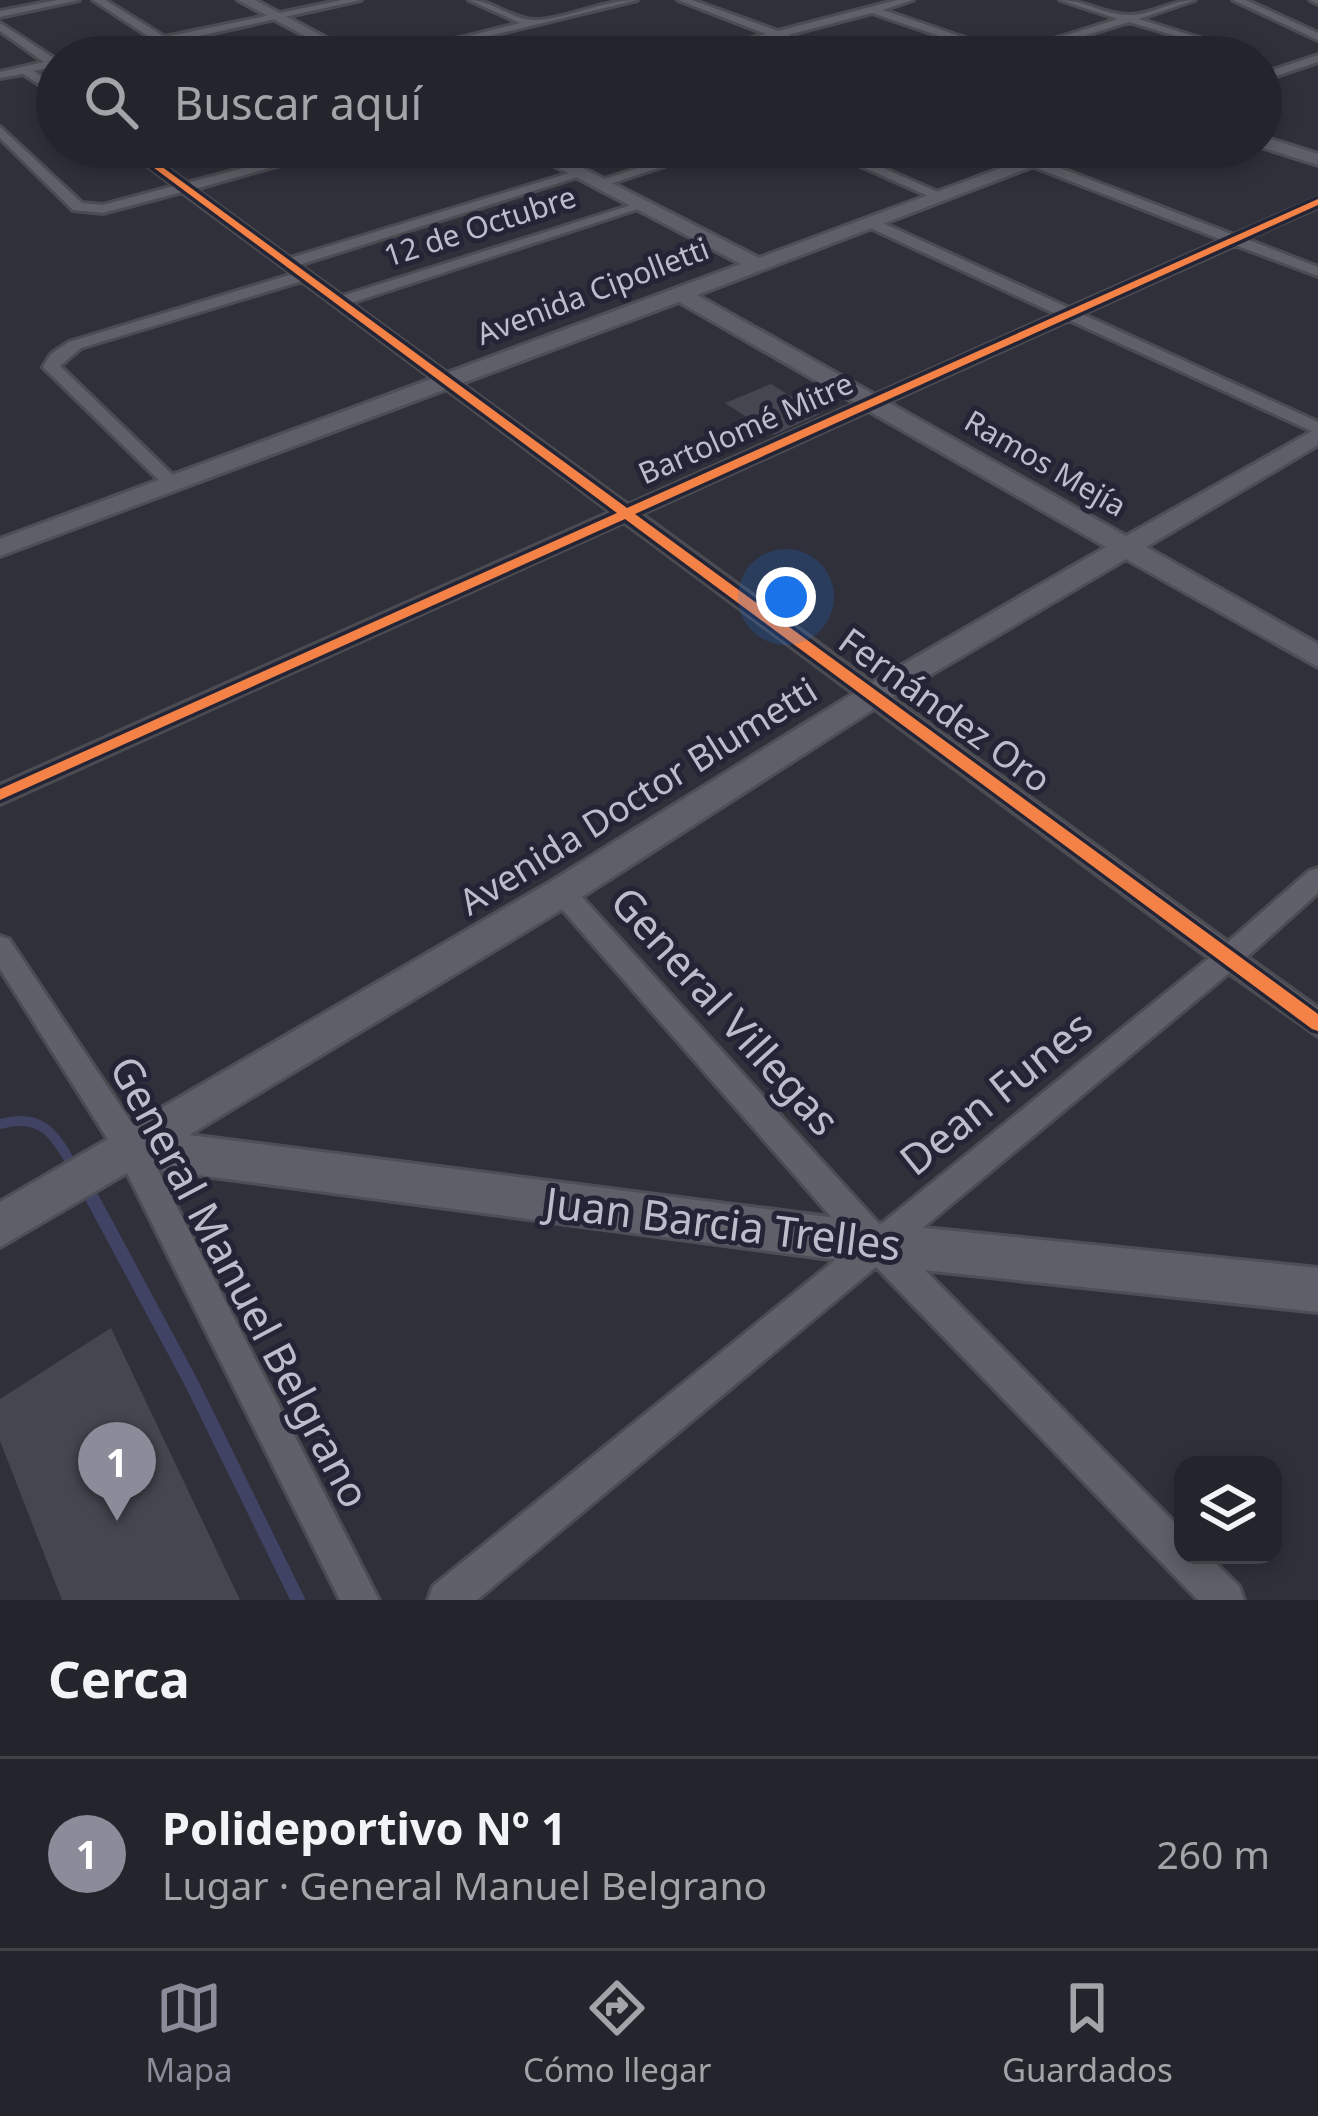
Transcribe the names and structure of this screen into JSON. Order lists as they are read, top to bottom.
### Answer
{
  "streets": {
    "street": [
      "12 de Octubre",
      "Avenida Cipolletti",
      "Bartolomé Mitre",
      "Ramos Mejía",
      "Fernández Oro",
      "Avenida Doctor Blumetti",
      "General Villegas",
      "Dean Funes",
      "Juan Barcia Trelles",
      "General Manuel Belgrano"
    ]
  },
  "crossings": [
    ["12 de Octubre", "Fernández Oro"],
    ["Avenida Cipolletti", "Ramos Mejía"],
    ["Avenida Cipolletti", "Fernández Oro"],
    ["Bartolomé Mitre", "Ramos Mejía"],
    ["Bartolomé Mitre", "Fernández Oro"],
    ["Ramos Mejía", "Avenida Doctor Blumetti"],
    ["Fernández Oro", "Avenida Doctor Blumetti"],
    ["Fernández Oro", "Dean Funes"],
    ["Avenida Doctor Blumetti", "General Villegas"],
    ["Avenida Doctor Blumetti", "Juan Barcia Trelles"],
    ["Avenida Doctor Blumetti", "General Manuel Belgrano"],
    ["General Villegas", "Dean Funes"],
    ["General Villegas", "Juan Barcia Trelles"],
    ["Dean Funes", "Juan Barcia Trelles"],
    ["Juan Barcia Trelles", "General Manuel Belgrano"]
  ],
  "page": {
    "search": "Buscar aquí",
    "pins": "1",
    "heading": "Cerca",
    "list": [
      {
        "mark": "1",
        "name": "Polideportivo Nº 1",
        "note": "Lugar · General Manuel Belgrano",
        "value": "260 m"
      }
    ],
    "nav": ["Mapa", "Cómo llegar", "Guardados"]
  }
}
